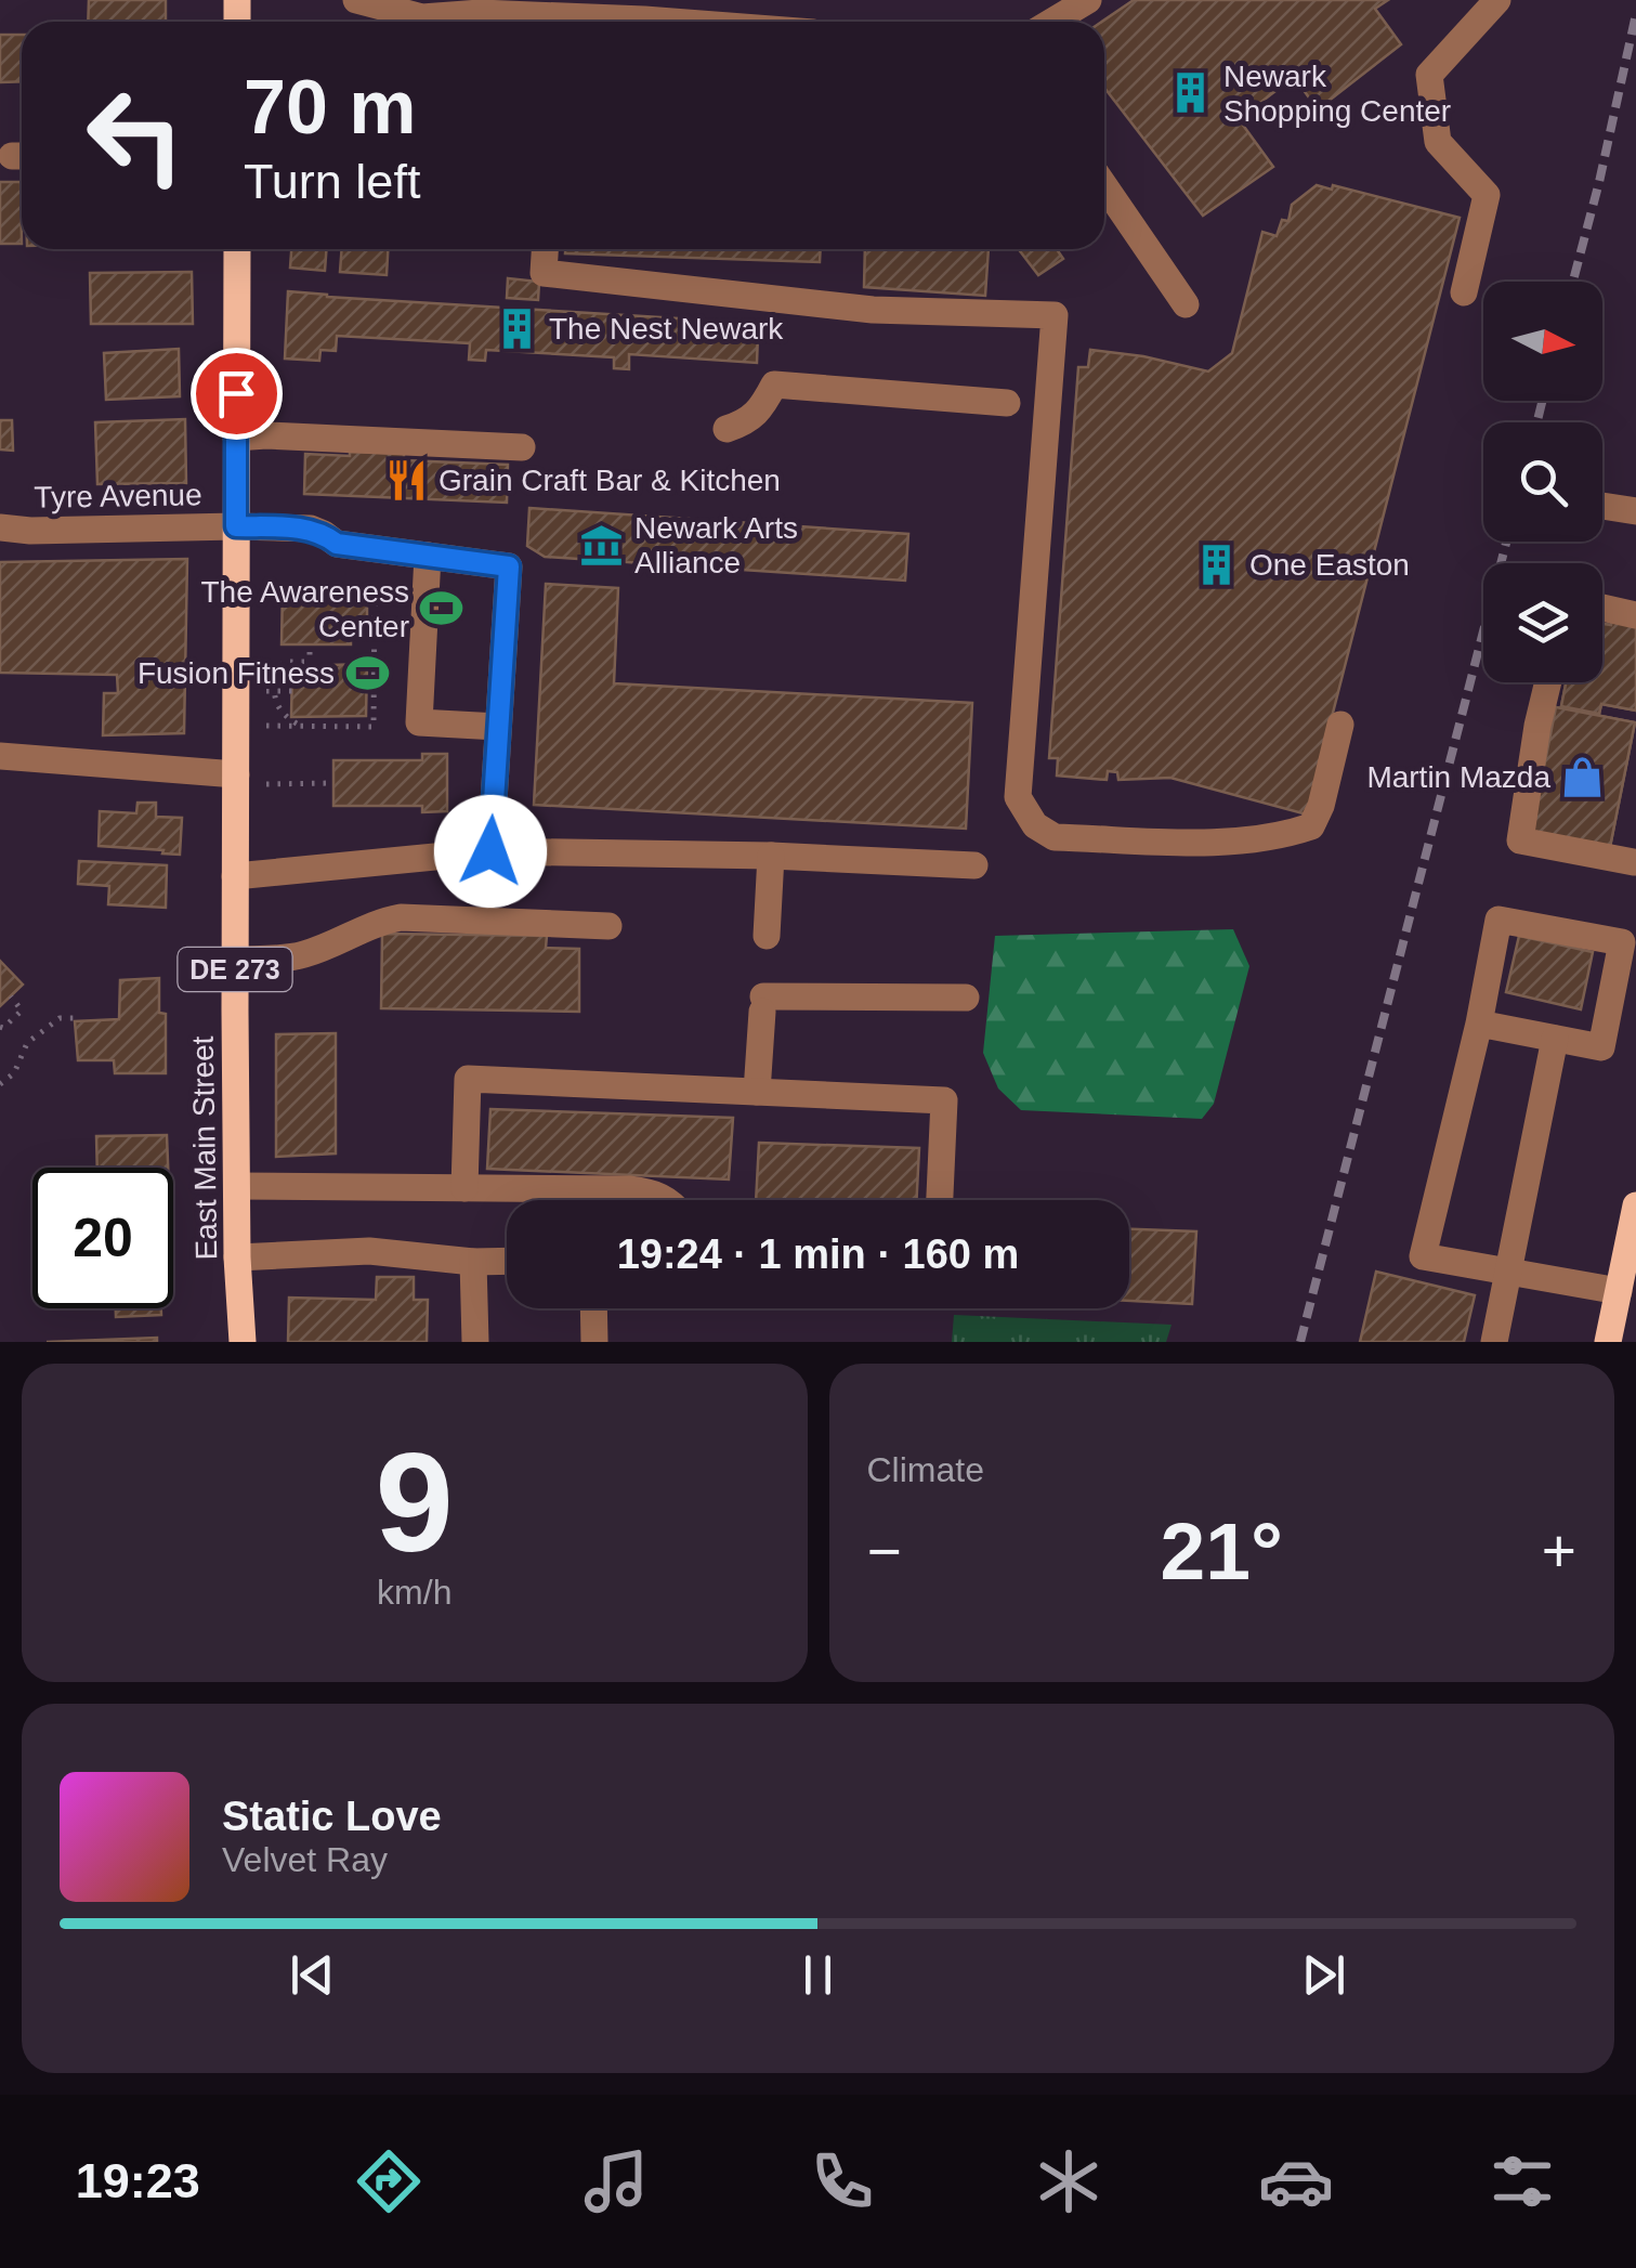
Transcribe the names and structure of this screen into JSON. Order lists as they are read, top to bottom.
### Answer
{
  "streets": {
    "main road": ["DE 273", "East Main Street"],
    "street": ["Tyre Avenue"]
  },
  "crossings": [
    ["Tyre Avenue", "East Main Street"]
  ],
  "places": {
    "building": ["Newark Shopping Center", "The Nest Newark", "One Easton"],
    "restaurant": ["Grain Craft Bar & Kitchen"],
    "museum": ["Newark Arts Alliance"],
    "sports": ["The Awareness Center", "Fusion Fitness"],
    "shop": ["Martin Mazda"]
  },
  "north": "right",
  "page": {
    "turn": ["70 m", "Turn left"],
    "limit": "20",
    "trip": "19:24 · 1 min · 160 m",
    "tile": [
      ["9", "km/h"],
      "Climate"
    ],
    "heat": ["−", "21°", "+"],
    "song": ["Static Love", "Velvet Ray"],
    "tabs": "19:23"
  }
}
